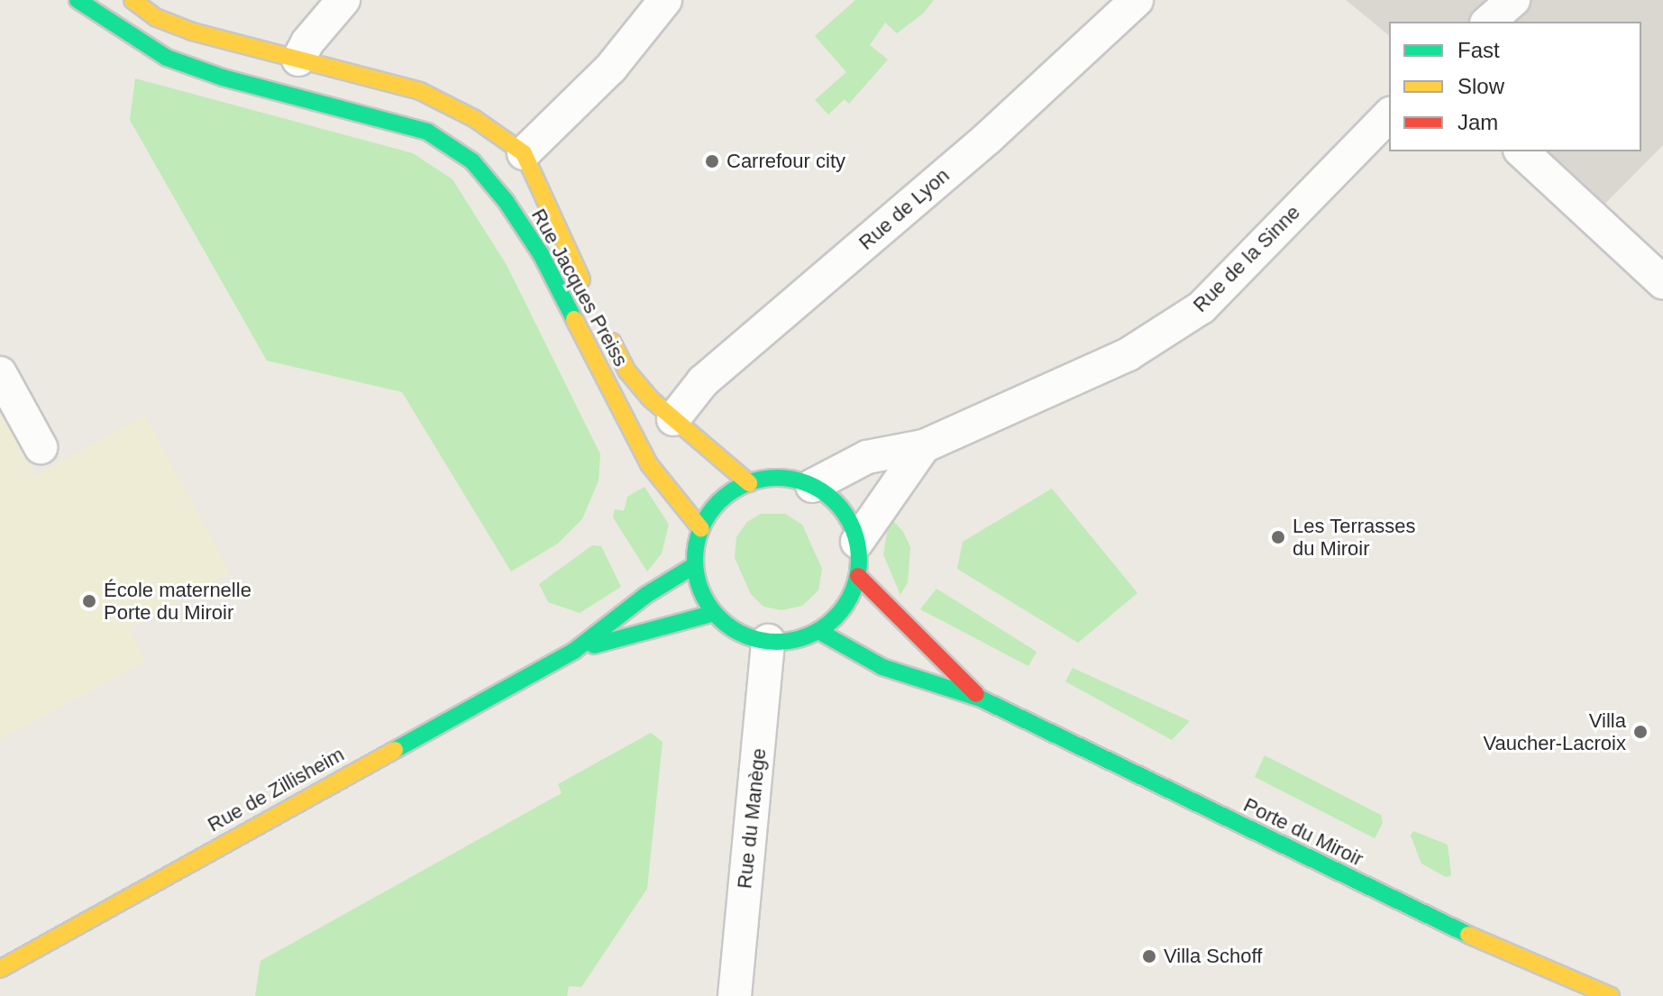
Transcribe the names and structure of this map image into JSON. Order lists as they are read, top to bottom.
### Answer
{
  "streets": {
    "main road": ["Rue Jacques Preiss", "Rue de Zillisheim", "Porte du Miroir"],
    "street": ["Rue de Lyon", "Rue de la Sinne", "Rue du Manège"]
  },
  "crossings": [
    ["Rue de Lyon", "Rue Jacques Preiss"],
    ["Rue de la Sinne", "Rue Jacques Preiss"],
    ["Rue de la Sinne", "Rue de Zillisheim"],
    ["Rue de la Sinne", "Rue du Manège"],
    ["Rue de la Sinne", "Porte du Miroir"],
    ["Rue Jacques Preiss", "Rue de Zillisheim"],
    ["Rue Jacques Preiss", "Rue du Manège"],
    ["Rue Jacques Preiss", "Porte du Miroir"],
    ["Rue de Zillisheim", "Rue du Manège"],
    ["Rue de Zillisheim", "Porte du Miroir"],
    ["Rue du Manège", "Porte du Miroir"]
  ],
  "places": [
    "Carrefour city",
    "Les Terrasses du Miroir",
    "École maternelle Porte du Miroir",
    "Villa Vaucher-Lacroix",
    "Villa Schoff"
  ],
  "legend": ["Fast", "Slow", "Jam"]
}
